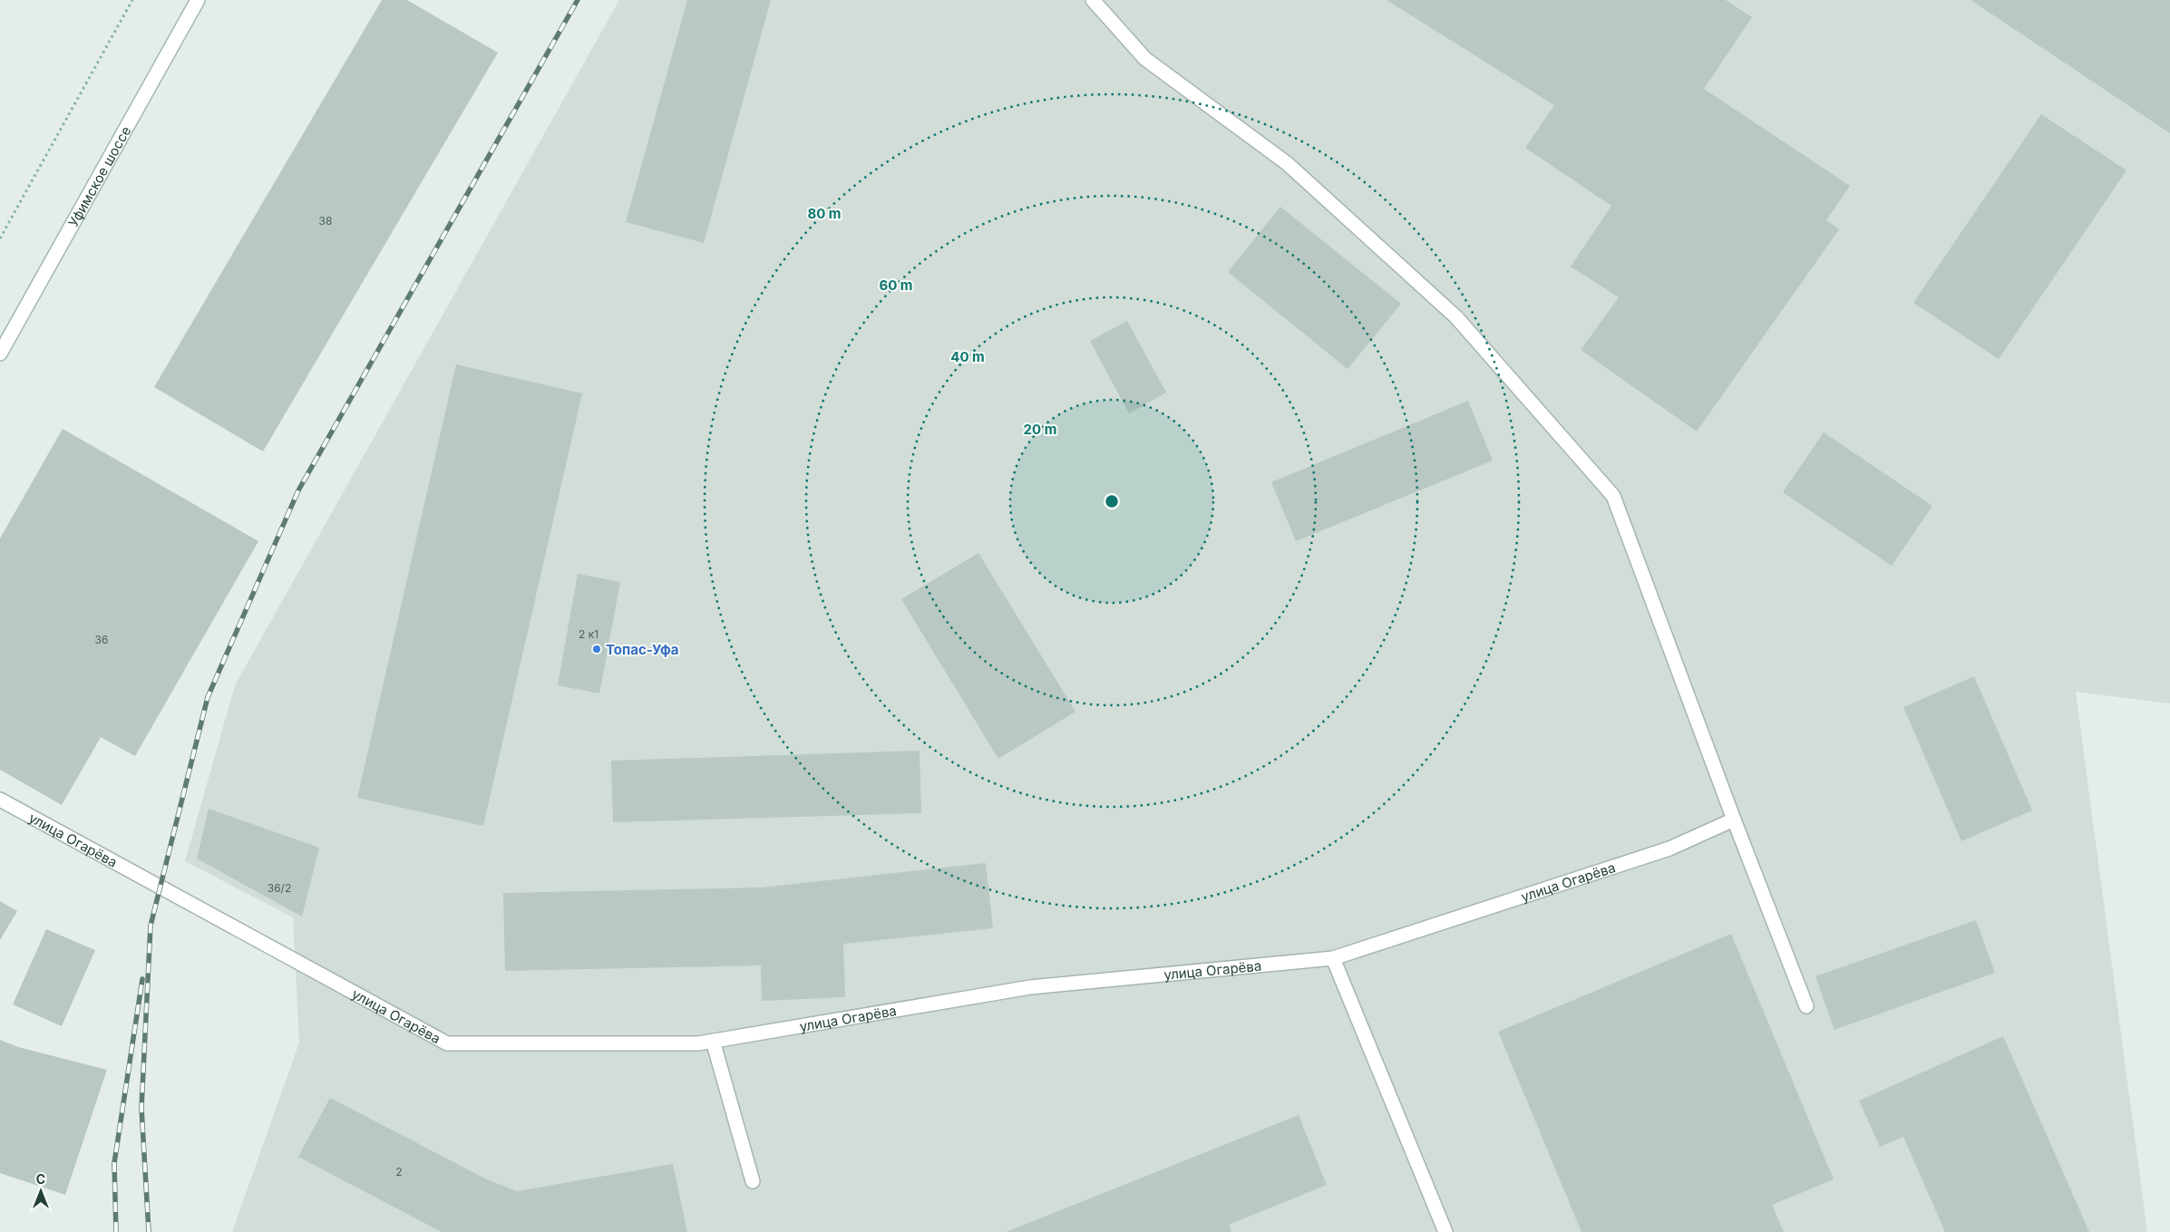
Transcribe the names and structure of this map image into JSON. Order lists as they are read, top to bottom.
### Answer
{
  "streets": {
    "street": ["Уфимское шоссе", "улица Огарёва"]
  },
  "places": ["Топас-Уфа"],
  "house_numbers": [
    "38",
    "2 к1",
    "36",
    "36/2",
    "2"
  ],
  "north": "top",
  "rings": [
    "80 m",
    "60 m",
    "40 m",
    "20 m"
  ]
}
